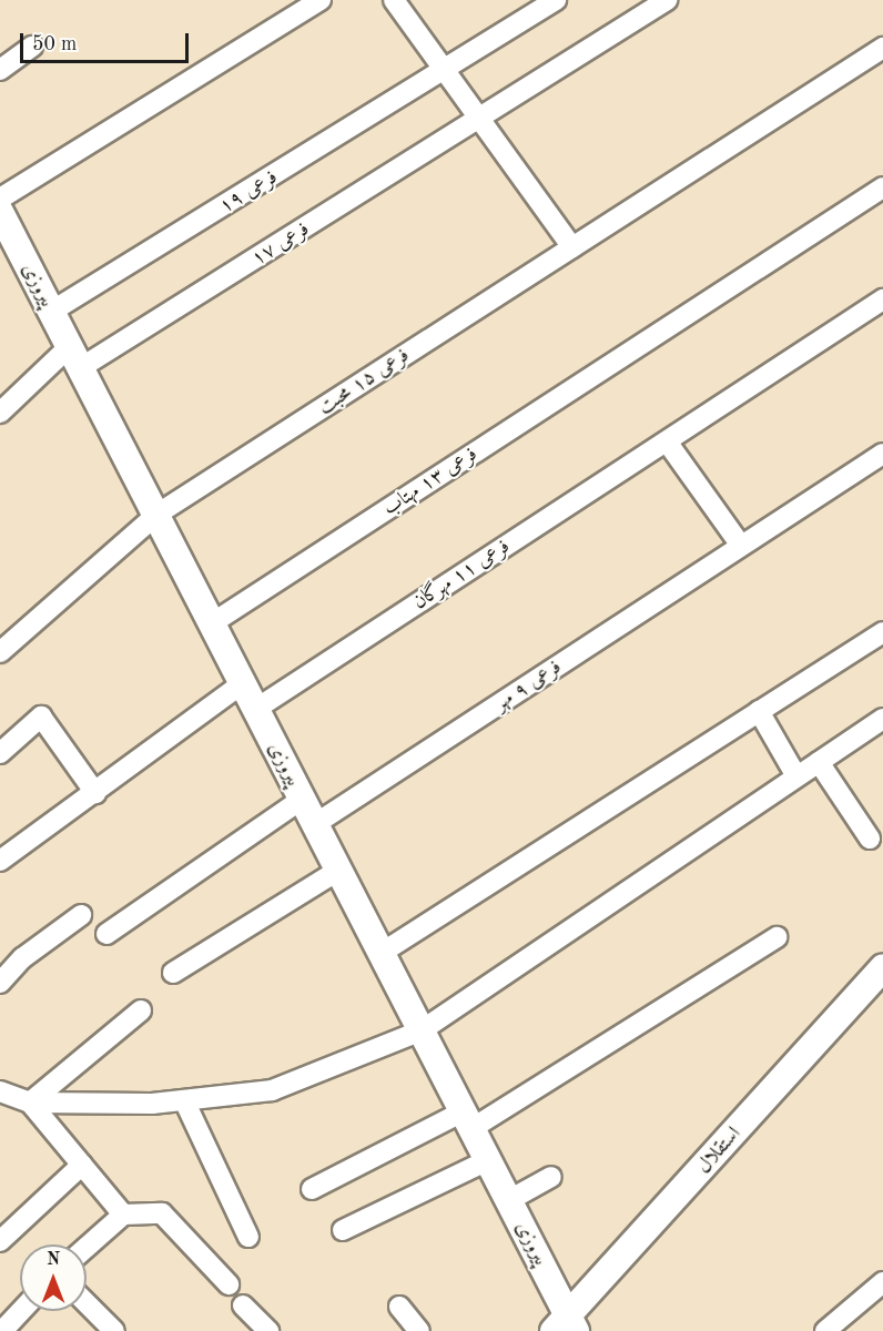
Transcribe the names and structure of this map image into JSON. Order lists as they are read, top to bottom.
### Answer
{
  "streets": {
    "street": [
      "فرعی ۱۹",
      "فرعی ۱۷",
      "پیروزی",
      "فرعی ۱۵ محبت",
      "فرعی ۱۳ مهتاب",
      "فرعی ۱۱ مهرگان",
      "فرعی ۹ مهر",
      "استقلال"
    ]
  },
  "crossings": [
    ["فرعی ۱۹", "پیروزی"],
    ["فرعی ۱۷", "پیروزی"],
    ["پیروزی", "فرعی ۱۵ محبت"],
    ["پیروزی", "فرعی ۱۳ مهتاب"],
    ["پیروزی", "فرعی ۱۱ مهرگان"],
    ["پیروزی", "فرعی ۹ مهر"],
    ["پیروزی", "استقلال"]
  ],
  "scale_bar": "50 m",
  "north": "top"
}
